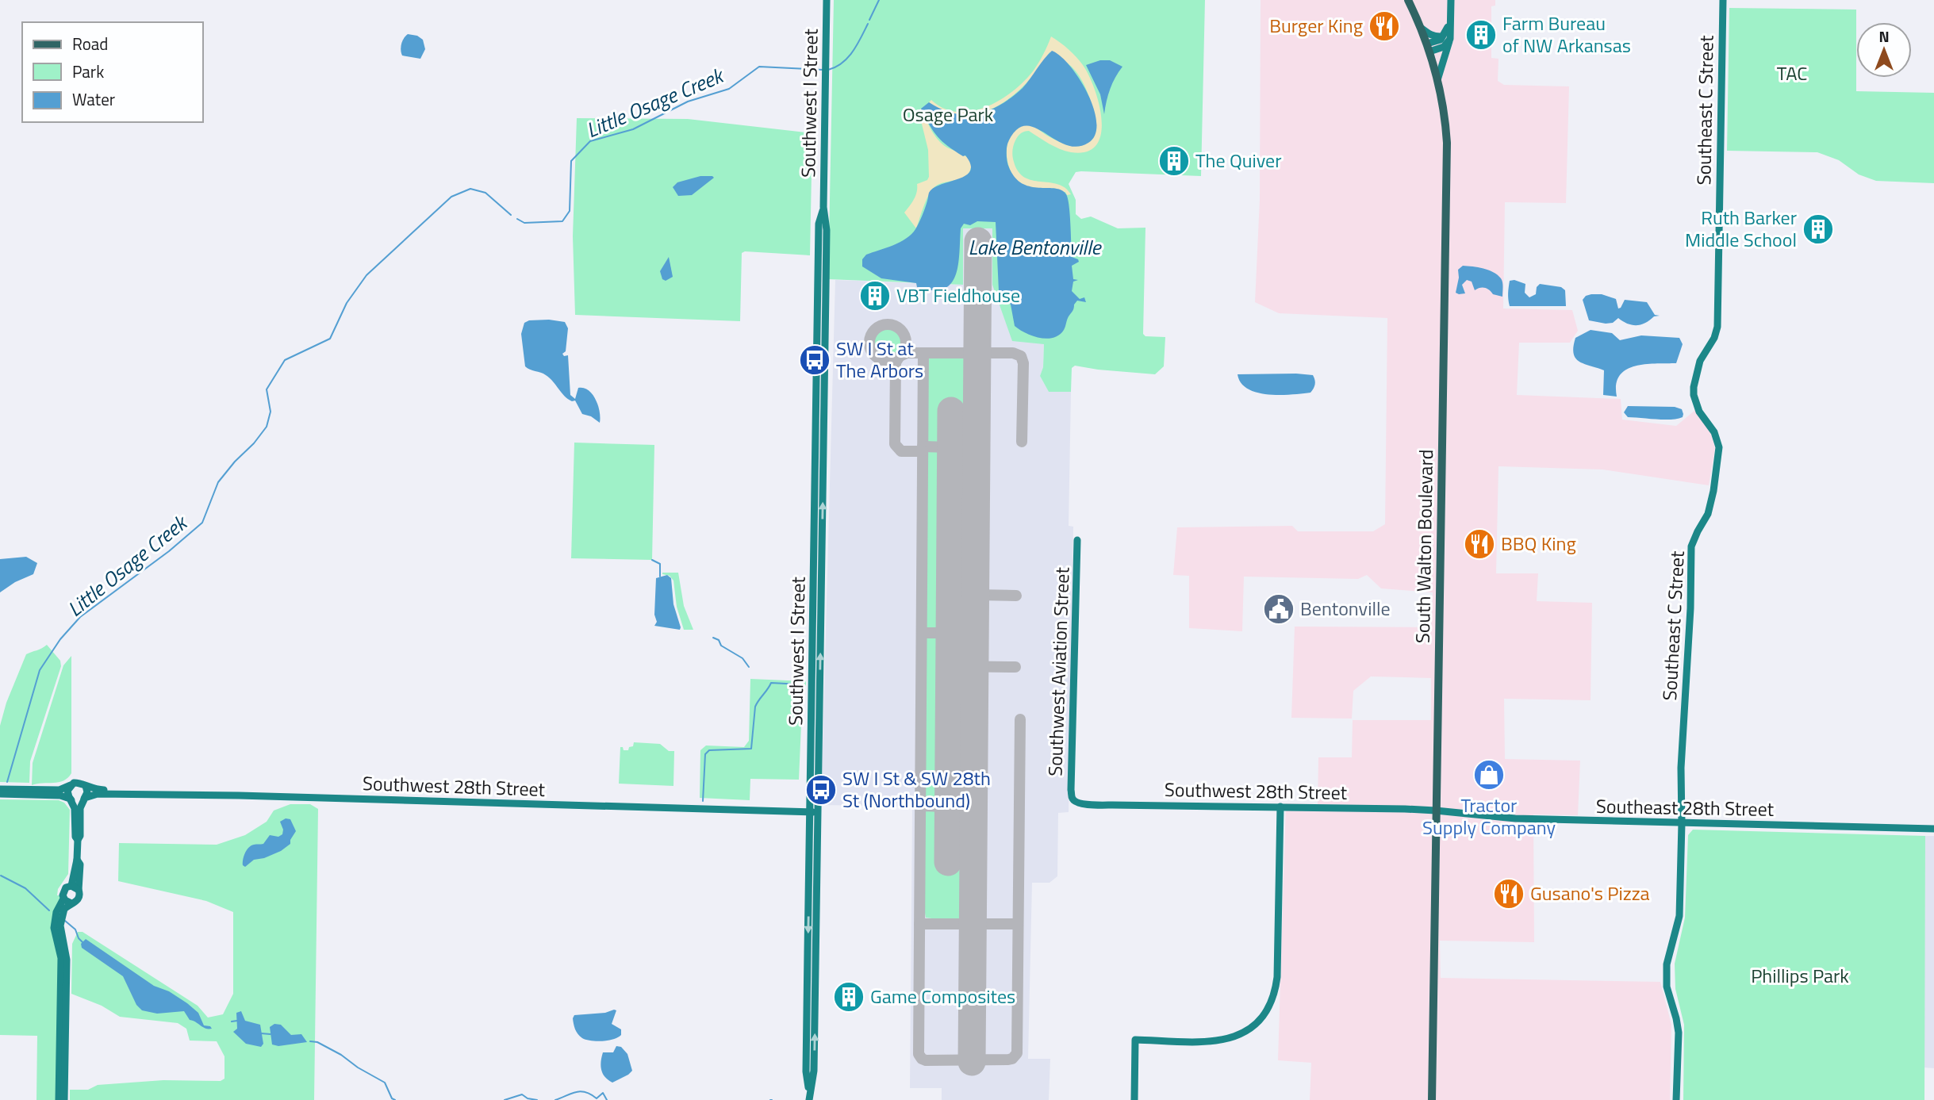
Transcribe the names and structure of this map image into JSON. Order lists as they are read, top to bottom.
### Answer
{
  "streets": {
    "main road": ["South Walton Boulevard"],
    "street": [
      "Southwest I Street",
      "Southeast C Street",
      "Southwest Aviation Street",
      "Southwest 28th Street",
      "Southeast 28th Street"
    ]
  },
  "crossings": [
    ["Southwest I Street", "Southwest 28th Street"],
    ["Southeast C Street", "Southeast 28th Street"],
    ["South Walton Boulevard", "Southwest 28th Street"],
    ["South Walton Boulevard", "Southeast 28th Street"],
    ["Southwest Aviation Street", "Southwest 28th Street"],
    ["Southwest 28th Street", "Southeast 28th Street"]
  ],
  "water": ["Little Osage Creek", "Lake Bentonville"],
  "parks": ["TAC", "Osage Park", "Phillips Park"],
  "places": {
    "restaurant": ["Burger King", "BBQ King", "Gusano's Pizza"],
    "building": [
      "Farm Bureau of NW Arkansas",
      "The Quiver",
      "Ruth Barker Middle School",
      "VBT Fieldhouse",
      "Game Composites"
    ],
    "bus stop": ["SW I St at The Arbors", "SW I St & SW 28th St (Northbound)"],
    "public building": ["Bentonville"],
    "shop": ["Tractor Supply Company"]
  },
  "legend": ["Road", "Park", "Water"],
  "north": "top"
}
